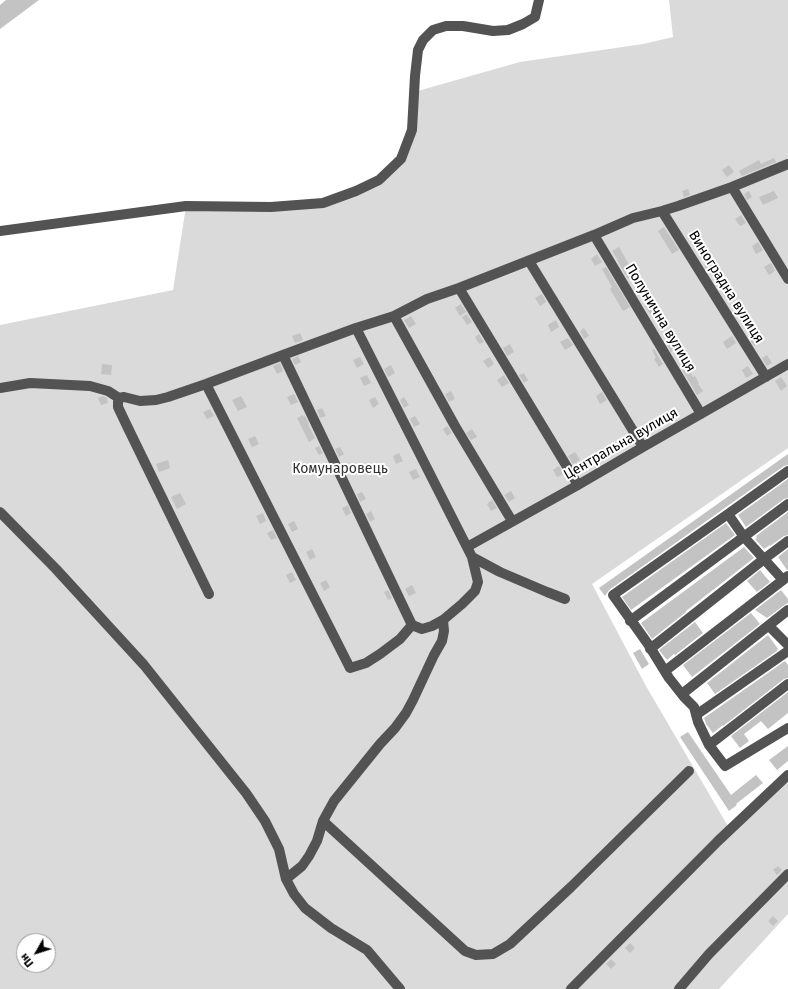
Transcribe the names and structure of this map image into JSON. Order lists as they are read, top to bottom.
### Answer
{
  "streets": {
    "lane": ["Виноградна вулиця", "Полунична вулиця", "Центральна вулиця"]
  },
  "crossings": [
    ["Виноградна вулиця", "Центральна вулиця"],
    ["Полунична вулиця", "Центральна вулиця"]
  ],
  "parks": ["Комунаровець"],
  "north": "bottom left"
}
